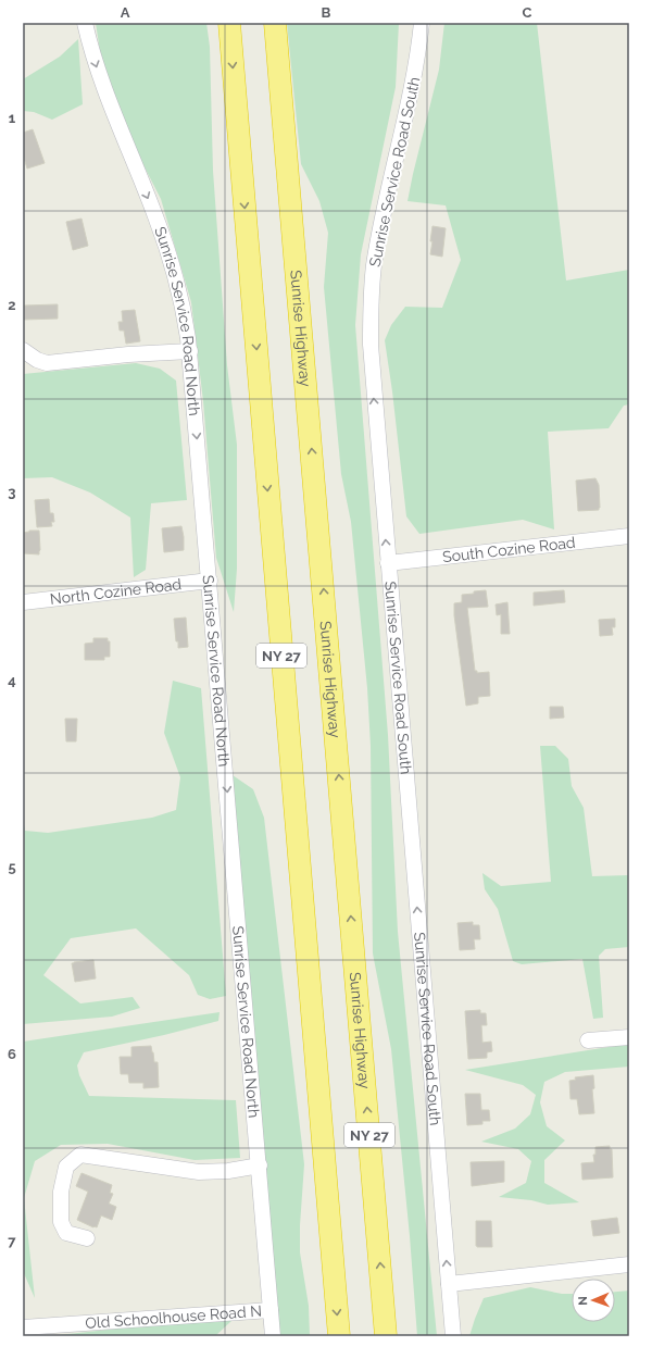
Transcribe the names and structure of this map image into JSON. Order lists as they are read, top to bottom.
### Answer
{
  "streets": {
    "highway": ["Sunrise Highway", "NY 27"],
    "street": [
      "Sunrise Service Road South",
      "Sunrise Service Road North",
      "South Cozine Road",
      "North Cozine Road",
      "Old Schoolhouse Road N"
    ]
  },
  "crossings": [
    ["Sunrise Service Road South", "South Cozine Road"],
    ["Sunrise Service Road North", "North Cozine Road"],
    ["Sunrise Service Road North", "Old Schoolhouse Road N"]
  ],
  "one_way": ["Sunrise Service Road South", "Sunrise Service Road North"],
  "north": "left",
  "grid": {
    "columns": ["A", "B", "C"],
    "rows": [
      "1",
      "2",
      "3",
      "4",
      "5",
      "6",
      "7"
    ]
  }
}
